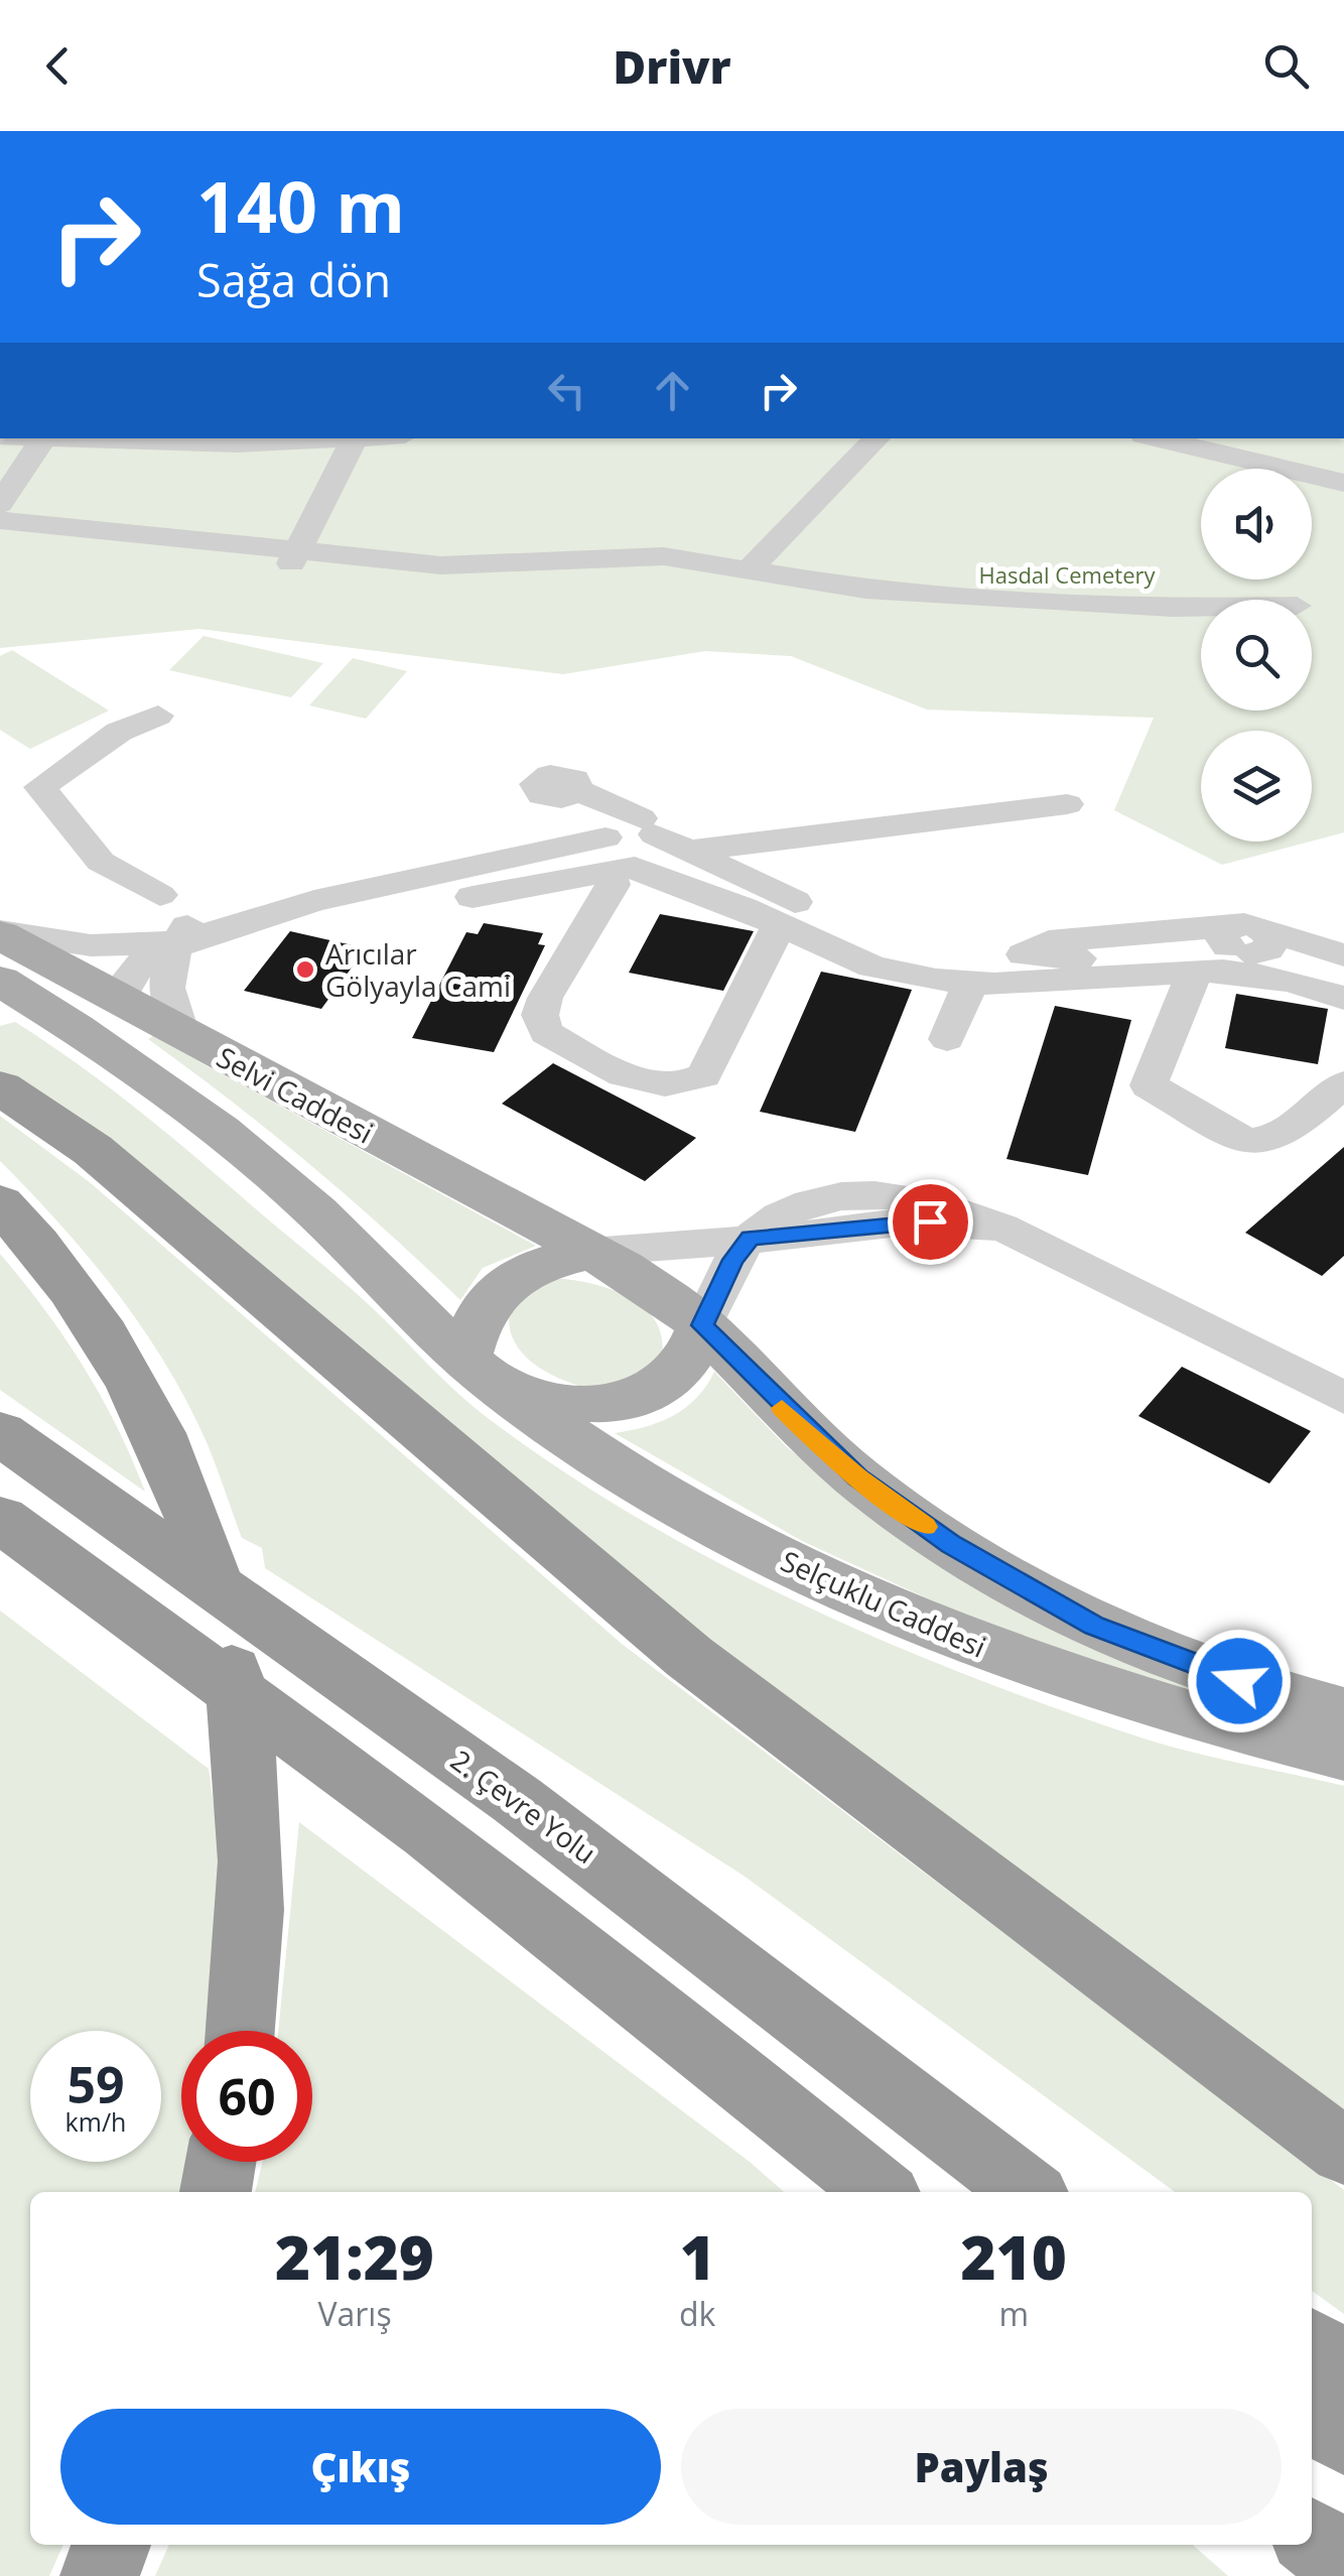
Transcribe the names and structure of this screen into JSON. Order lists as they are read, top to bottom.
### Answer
{
  "streets": {
    "highway": ["2. Çevre Yolu"],
    "main road": ["Selvi Caddesi", "Selçuklu Caddesi"]
  },
  "crossings": [
    ["Selvi Caddesi", "Selçuklu Caddesi"]
  ],
  "parks": ["Hasdal Cemetery"],
  "places": ["Arıcılar Gölyayla Cami"],
  "page": {
    "header": "Drivr",
    "turn": ["140 m", "Sağa dön"],
    "speed": "59 km/h",
    "limit": "60",
    "eta": [
      "21:29",
      "Varış",
      "1",
      "dk",
      "210",
      "m"
    ],
    "buttons": ["Çıkış", "Paylaş"]
  }
}
